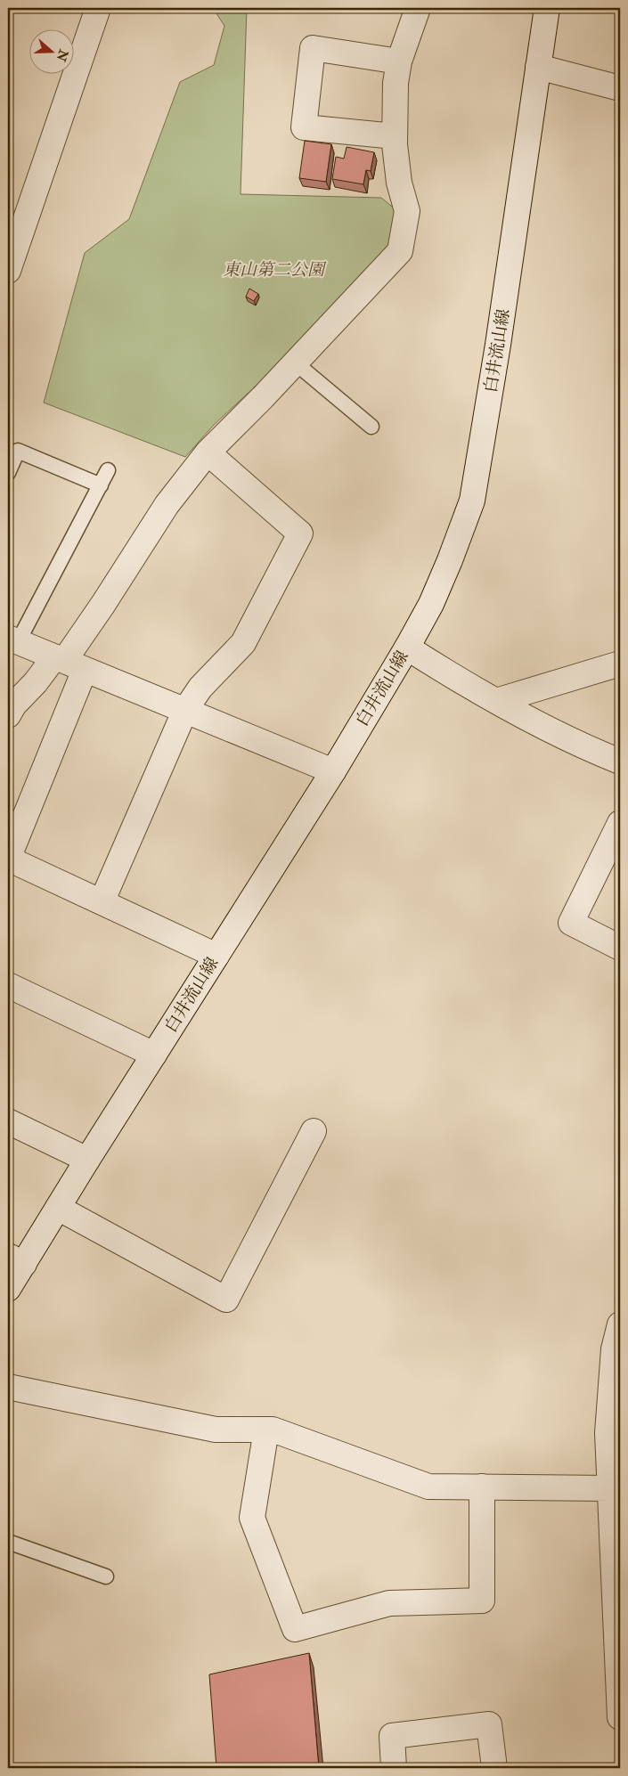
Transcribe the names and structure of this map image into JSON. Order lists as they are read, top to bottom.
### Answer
{
  "streets": {
    "street": ["白井流山線"]
  },
  "parks": ["東山第二公園"],
  "north": "right"
}
